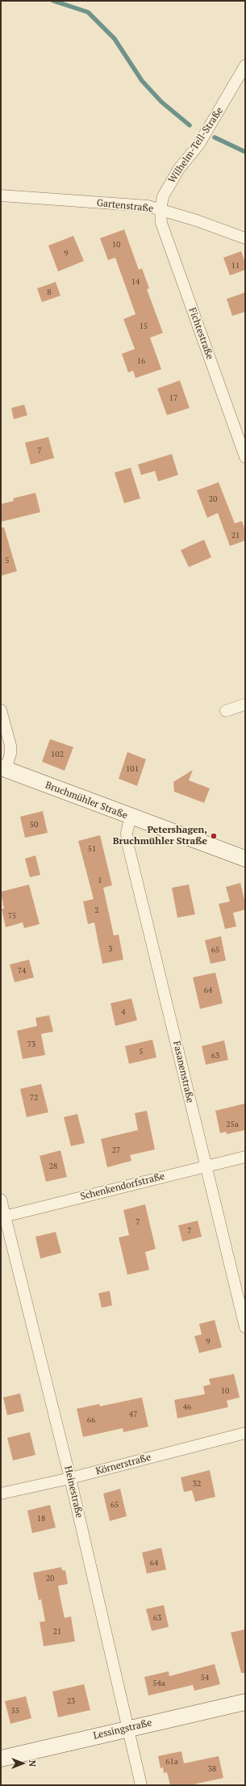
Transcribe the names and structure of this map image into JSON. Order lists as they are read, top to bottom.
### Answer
{
  "streets": {
    "street": [
      "Wilhelm-Tell-Straße",
      "Gartenstraße",
      "Fichtestraße",
      "Bruchmühler Straße",
      "Fasanenstraße",
      "Schenkendorfstraße",
      "Körnerstraße",
      "Heinestraße",
      "Lessingstraße"
    ]
  },
  "crossings": [
    ["Wilhelm-Tell-Straße", "Gartenstraße"],
    ["Wilhelm-Tell-Straße", "Fichtestraße"],
    ["Gartenstraße", "Fichtestraße"],
    ["Bruchmühler Straße", "Fasanenstraße"],
    ["Fasanenstraße", "Schenkendorfstraße"],
    ["Schenkendorfstraße", "Heinestraße"],
    ["Körnerstraße", "Heinestraße"],
    ["Heinestraße", "Lessingstraße"]
  ],
  "places": ["Petershagen, Bruchmühler Straße"],
  "house_numbers": [
    "10",
    "9",
    "11",
    "14",
    "8",
    "15",
    "16",
    "17",
    "7",
    "20",
    "21",
    "5",
    "102",
    "101",
    "50",
    "51",
    "1",
    "2",
    "75",
    "3",
    "65",
    "74",
    "64",
    "4",
    "73",
    "5",
    "63",
    "72",
    "25a",
    "27",
    "28",
    "7",
    "7",
    "9",
    "10",
    "46",
    "47",
    "66",
    "32",
    "65",
    "18",
    "64",
    "20",
    "63",
    "21",
    "54",
    "54a",
    "23",
    "55",
    "61a",
    "38"
  ],
  "north": "right"
}
